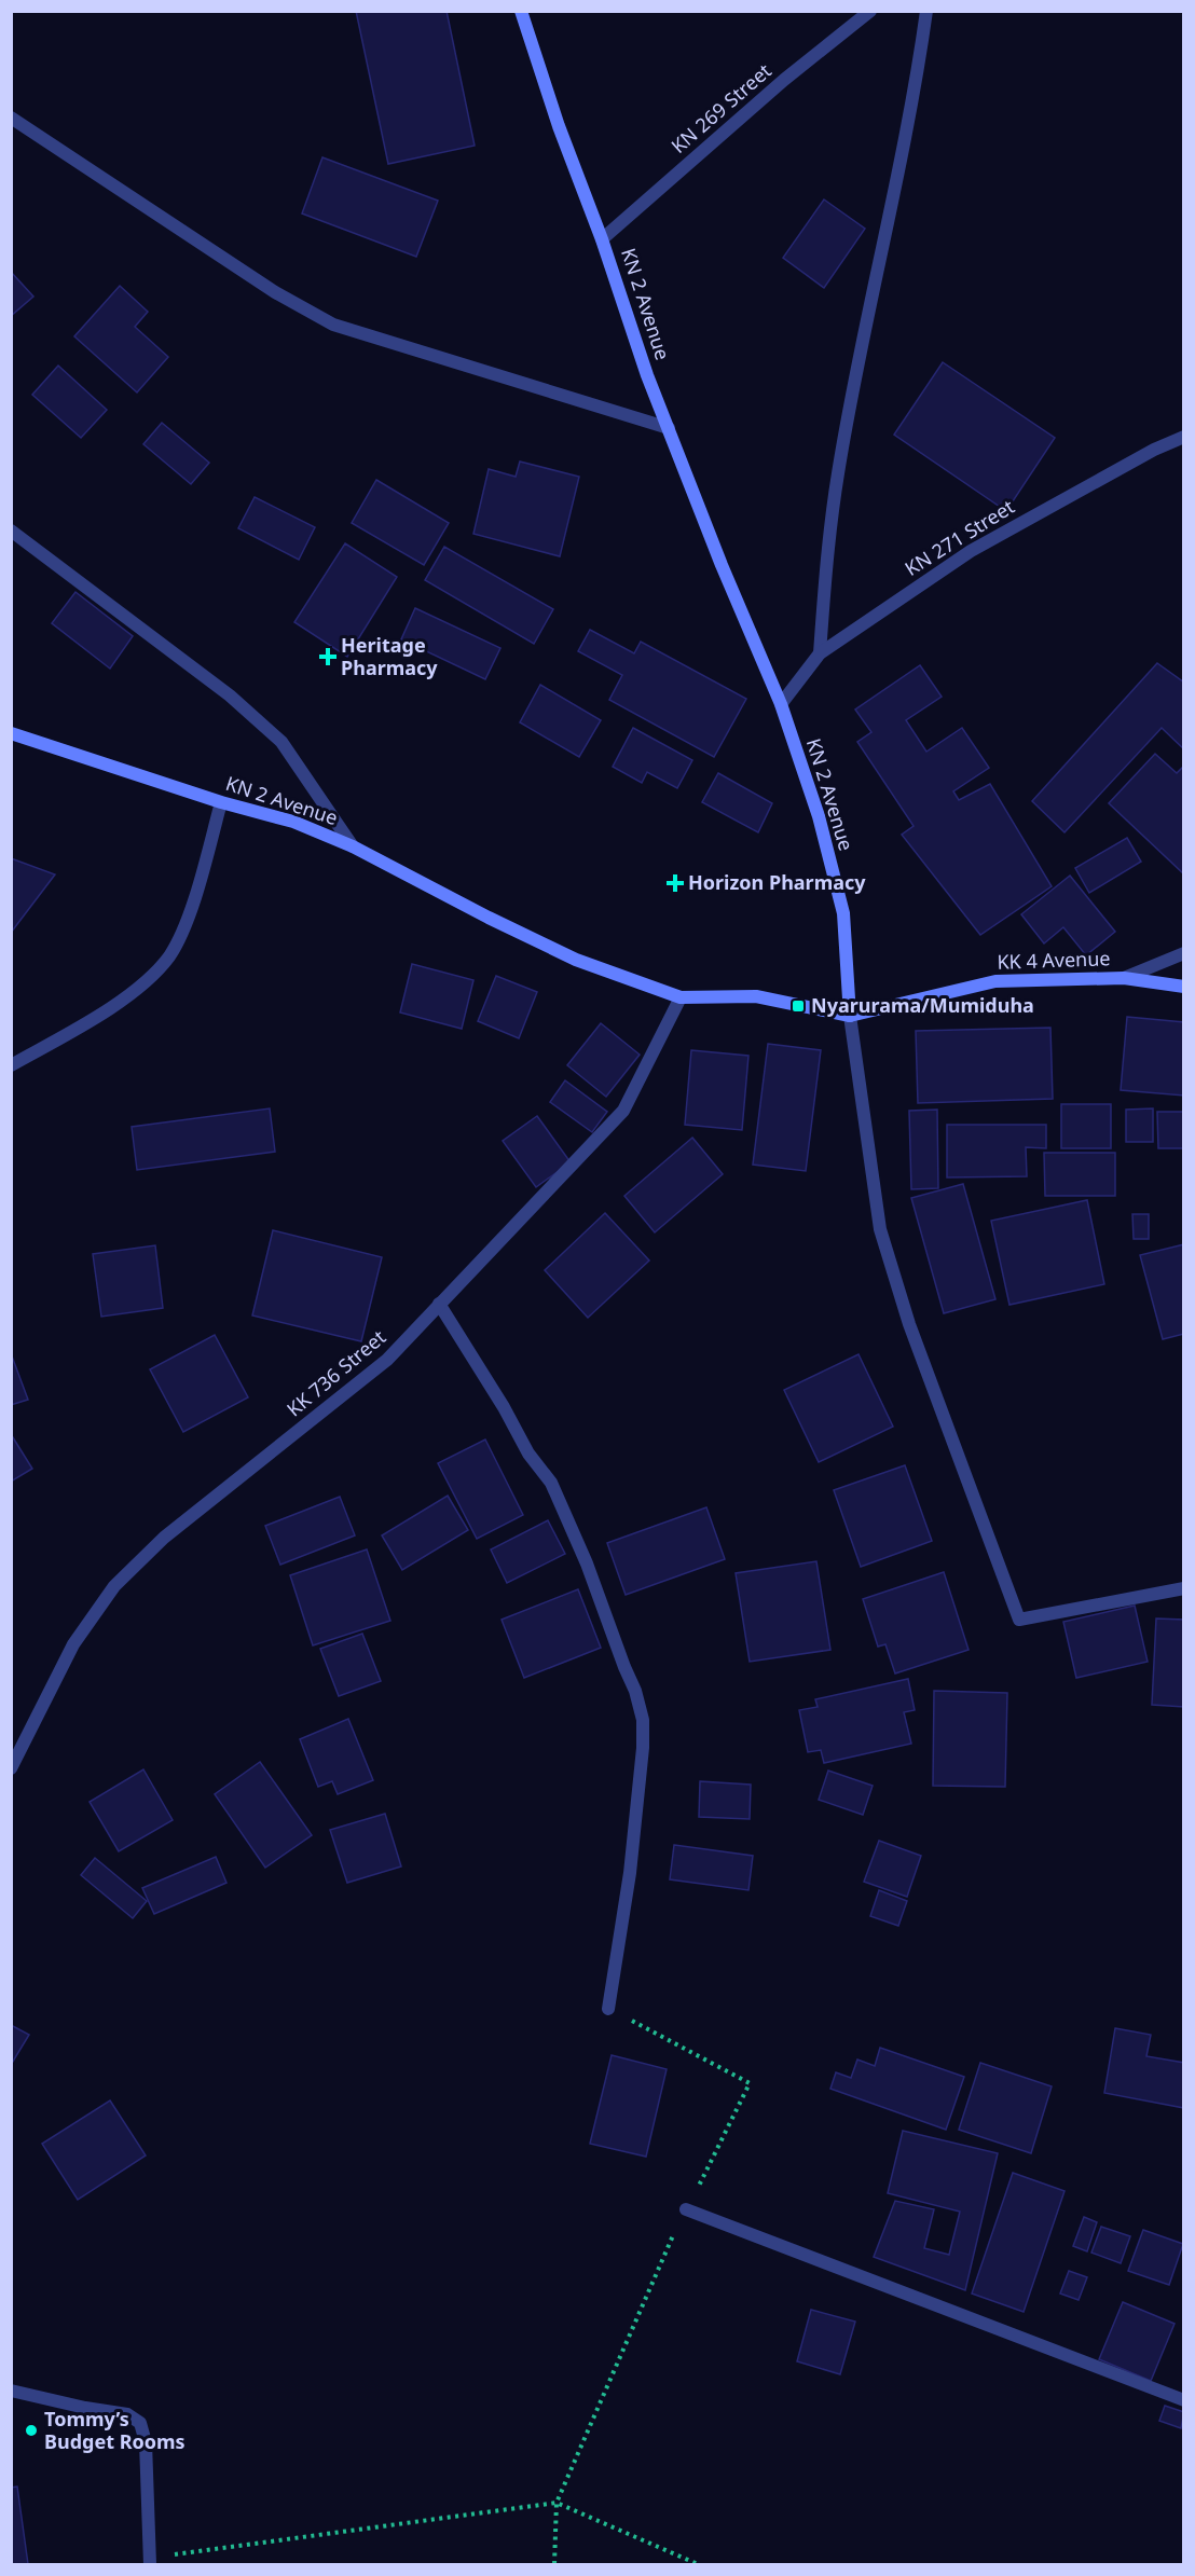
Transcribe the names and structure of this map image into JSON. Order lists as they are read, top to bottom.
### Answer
{
  "streets": {
    "main road": ["KN 2 Avenue", "KK 4 Avenue"],
    "street": ["KN 269 Street", "KN 271 Street", "KK 736 Street"]
  },
  "crossings": [
    ["KN 269 Street", "KN 2 Avenue"],
    ["KN 2 Avenue", "KN 271 Street"],
    ["KN 2 Avenue", "KK 4 Avenue"],
    ["KN 2 Avenue", "KK 736 Street"]
  ],
  "places": {
    "health": ["Heritage Pharmacy", "Horizon Pharmacy"],
    "transit": ["Nyarurama/Mumiduha"],
    "other": ["Tommy’s Budget Rooms"]
  }
}
